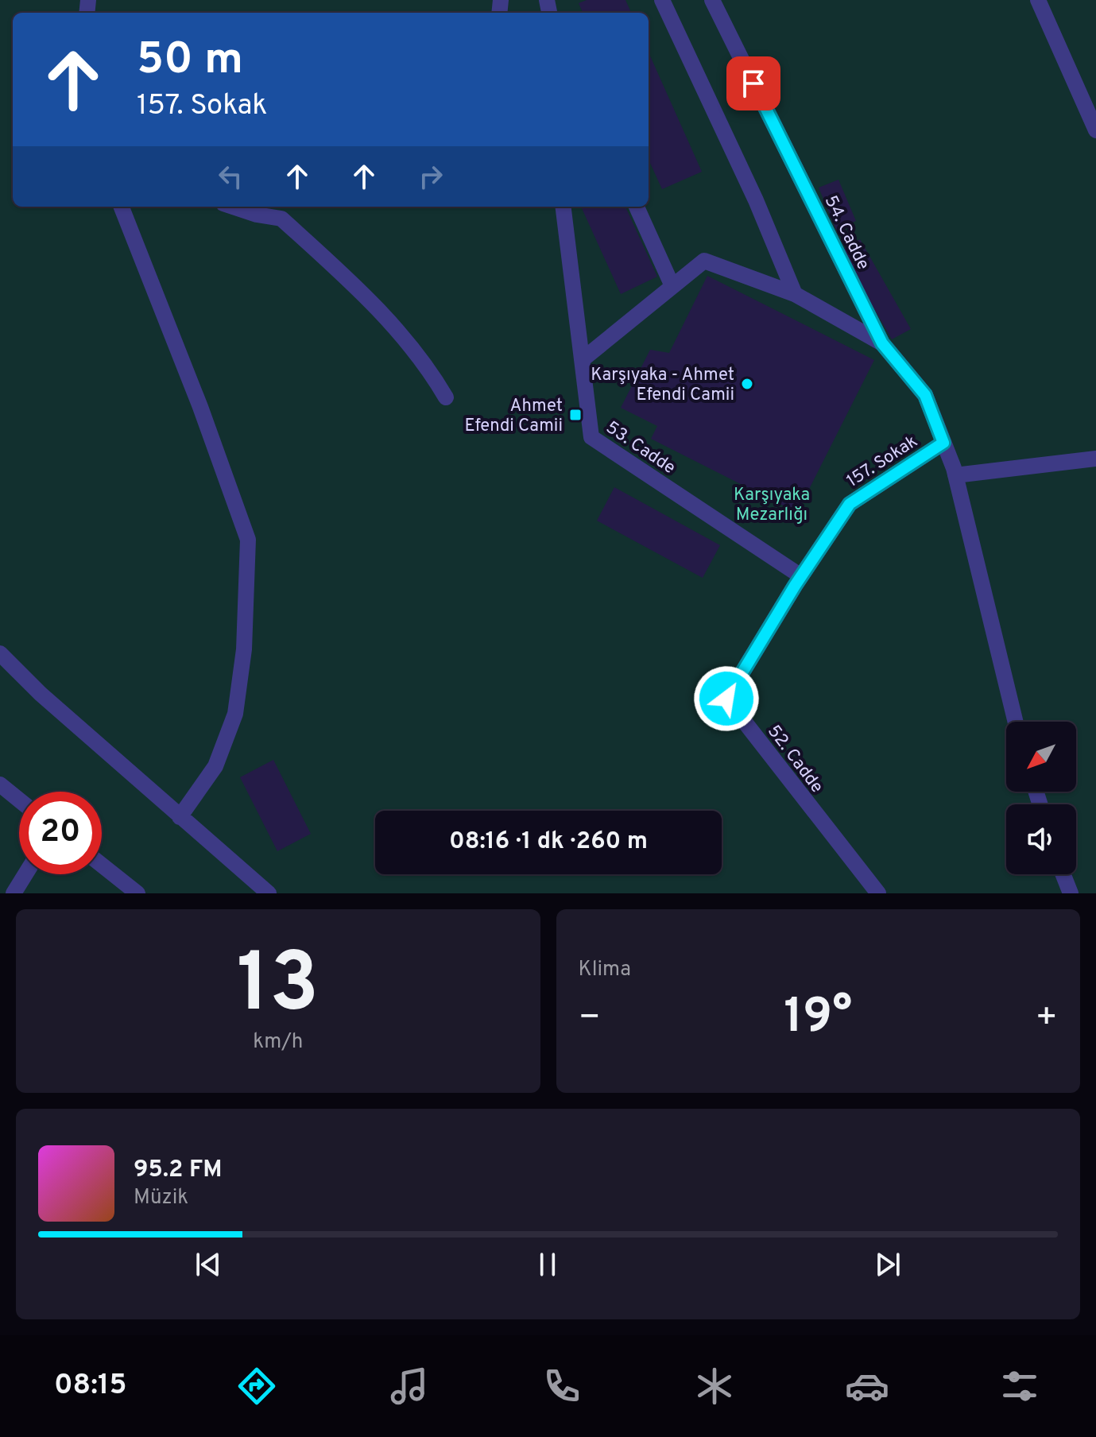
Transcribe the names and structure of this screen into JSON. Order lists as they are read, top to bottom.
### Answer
{
  "streets": {
    "lane": [
      "54. Cadde",
      "53. Cadde",
      "157. Sokak",
      "52. Cadde"
    ]
  },
  "crossings": [
    ["54. Cadde", "157. Sokak"],
    ["53. Cadde", "157. Sokak"],
    ["53. Cadde", "52. Cadde"],
    ["157. Sokak", "52. Cadde"]
  ],
  "parks": ["Karşıyaka Mezarlığı"],
  "places": {
    "other": ["Karşıyaka - Ahmet Efendi Camii"],
    "transit": ["Ahmet Efendi Camii"]
  },
  "north": "bottom left",
  "page": {
    "turn": ["50 m", "157. Sokak"],
    "limit": "20",
    "trip": "08:16 · 1 dk · 260 m",
    "tile": [
      ["13", "km/h"],
      "Klima"
    ],
    "heat": ["−", "19°", "+"],
    "song": ["95.2 FM", "Müzik"],
    "tabs": "08:15"
  }
}
